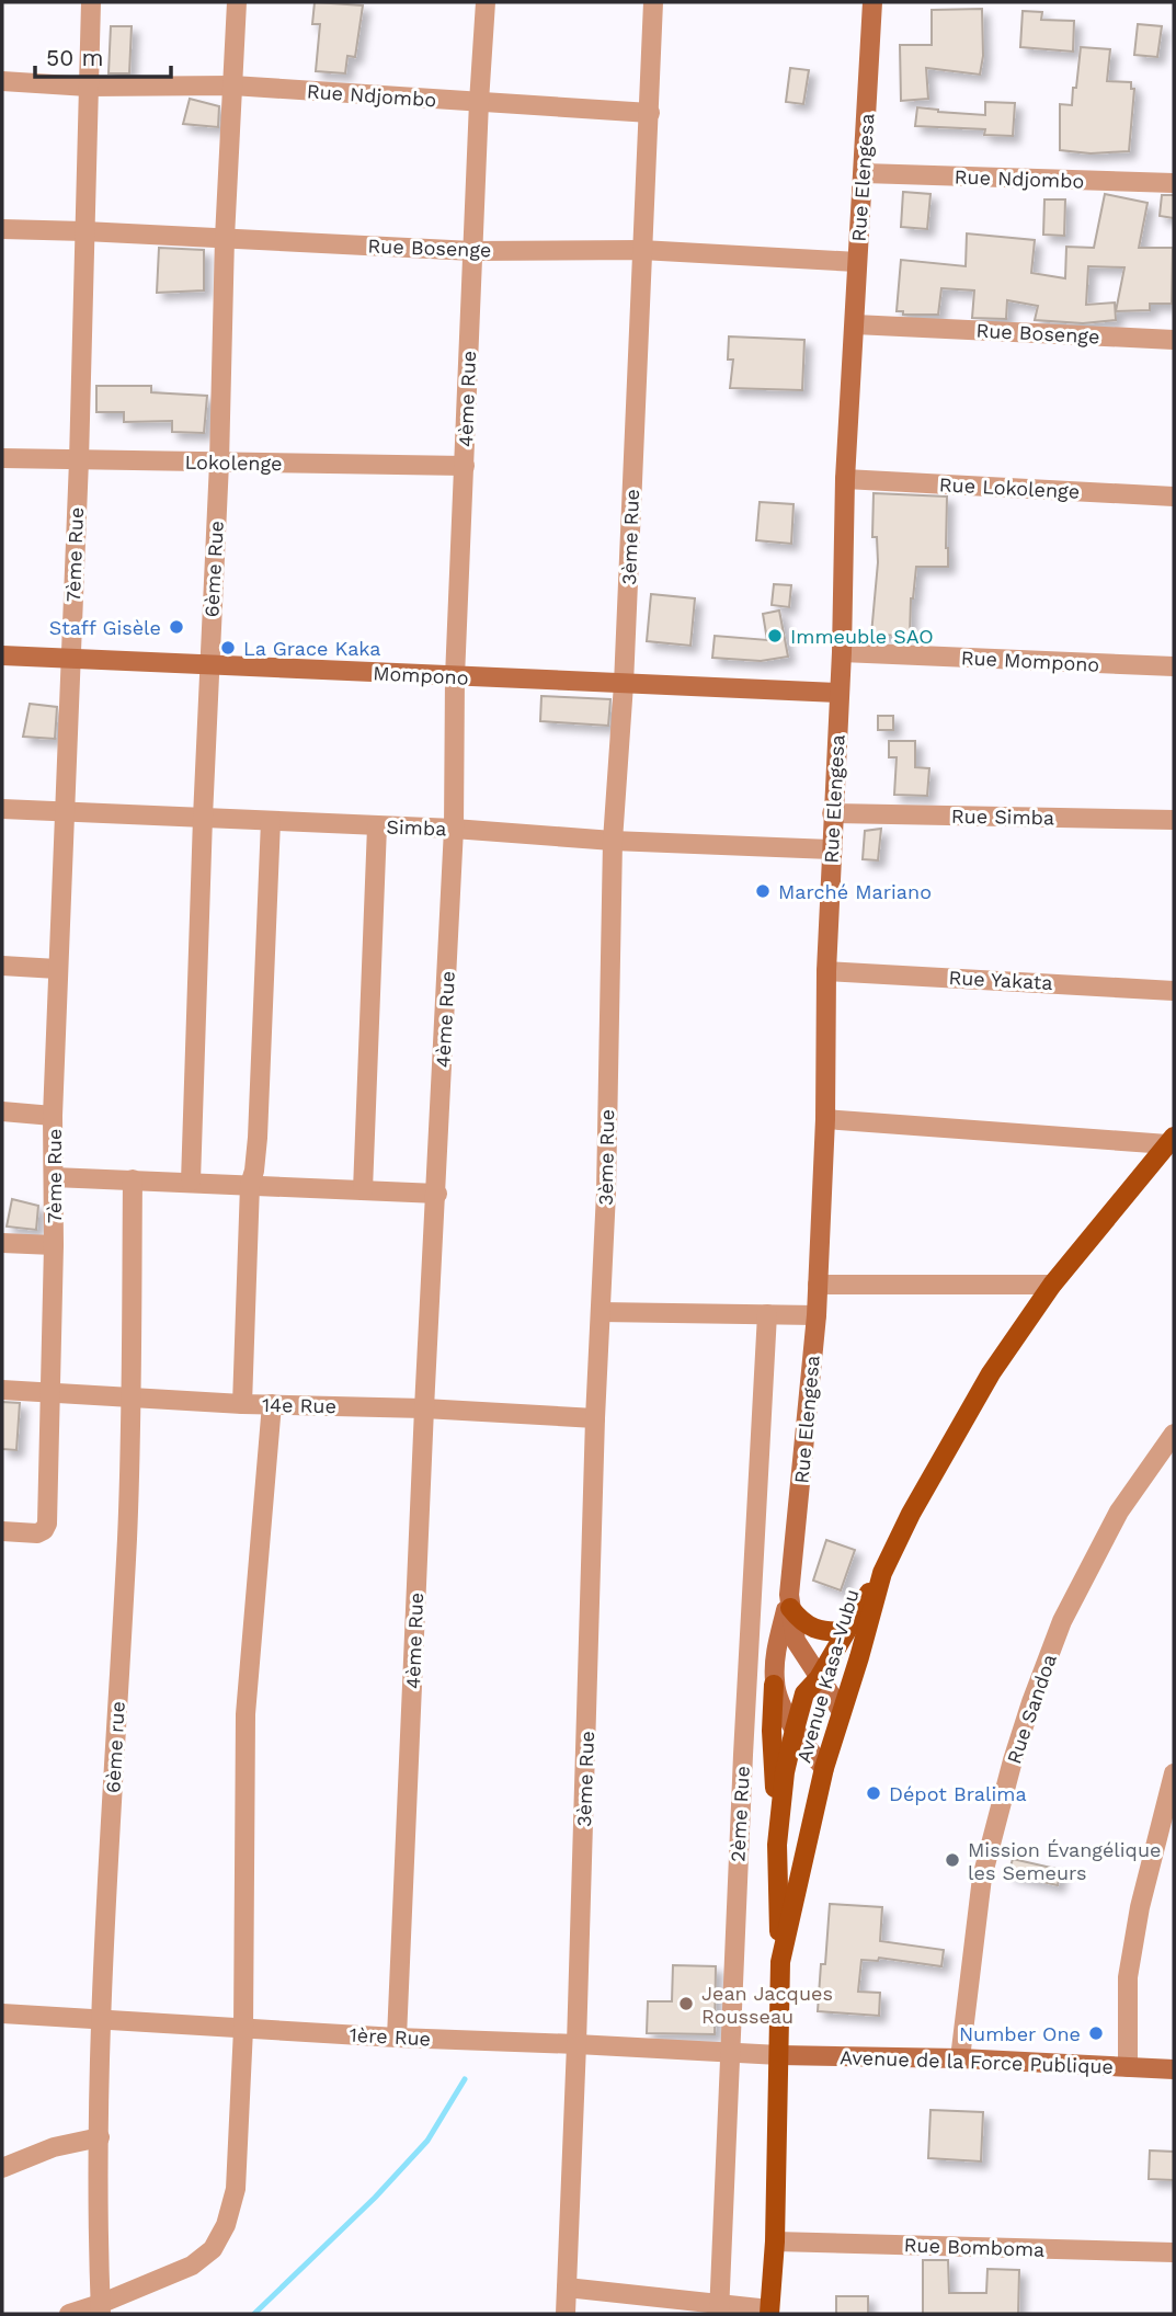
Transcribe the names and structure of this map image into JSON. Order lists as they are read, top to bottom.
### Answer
{
  "streets": {
    "main road": ["Avenue Kasa-Vubu"],
    "street": [
      "Rue Ndjombo",
      "Rue Elengesa",
      "Rue Bosenge",
      "4ème Rue",
      "Lokolenge",
      "Rue Lokolenge",
      "3ème Rue",
      "7ème Rue",
      "6ème Rue",
      "Rue Mompono",
      "Mompono",
      "Rue Simba",
      "Simba",
      "Rue Yakata",
      "14e Rue",
      "Rue Sandoa",
      "6ème rue",
      "2ème Rue",
      "1ère Rue",
      "Avenue de la Force Publique",
      "Rue Bomboma"
    ]
  },
  "crossings": [
    ["Rue Ndjombo", "Rue Elengesa"],
    ["Rue Ndjombo", "4ème Rue"],
    ["Rue Ndjombo", "3ème Rue"],
    ["Rue Ndjombo", "7ème Rue"],
    ["Rue Ndjombo", "6ème Rue"],
    ["Rue Elengesa", "Rue Bosenge"],
    ["Rue Elengesa", "Rue Lokolenge"],
    ["Rue Elengesa", "Rue Mompono"],
    ["Rue Elengesa", "Mompono"],
    ["Rue Elengesa", "Rue Simba"],
    ["Rue Elengesa", "Simba"],
    ["Rue Elengesa", "Rue Yakata"],
    ["Rue Bosenge", "4ème Rue"],
    ["Rue Bosenge", "3ème Rue"],
    ["Rue Bosenge", "7ème Rue"],
    ["Rue Bosenge", "6ème Rue"],
    ["4ème Rue", "Lokolenge"],
    ["4ème Rue", "Mompono"],
    ["4ème Rue", "Simba"],
    ["4ème Rue", "14e Rue"],
    ["4ème Rue", "1ère Rue"],
    ["Lokolenge", "7ème Rue"],
    ["Lokolenge", "6ème Rue"],
    ["3ème Rue", "Mompono"],
    ["3ème Rue", "Simba"],
    ["3ème Rue", "14e Rue"],
    ["3ème Rue", "1ère Rue"],
    ["7ème Rue", "Mompono"],
    ["7ème Rue", "Simba"],
    ["7ème Rue", "14e Rue"],
    ["6ème Rue", "Mompono"],
    ["6ème Rue", "Simba"],
    ["14e Rue", "6ème rue"],
    ["Avenue Kasa-Vubu", "1ère Rue"],
    ["Avenue Kasa-Vubu", "Avenue de la Force Publique"],
    ["Avenue Kasa-Vubu", "Rue Bomboma"],
    ["Rue Sandoa", "Avenue de la Force Publique"],
    ["6ème rue", "1ère Rue"],
    ["2ème Rue", "1ère Rue"],
    ["1ère Rue", "Avenue de la Force Publique"]
  ],
  "places": [
    "Staff Gisèle",
    "Immeuble SAO",
    "La Grace Kaka",
    "Marché Mariano",
    "Dépot Bralima",
    "Mission Évangélique les Semeurs",
    "Jean Jacques Rousseau",
    "Number One"
  ],
  "scale_bar": "50 m"
}
